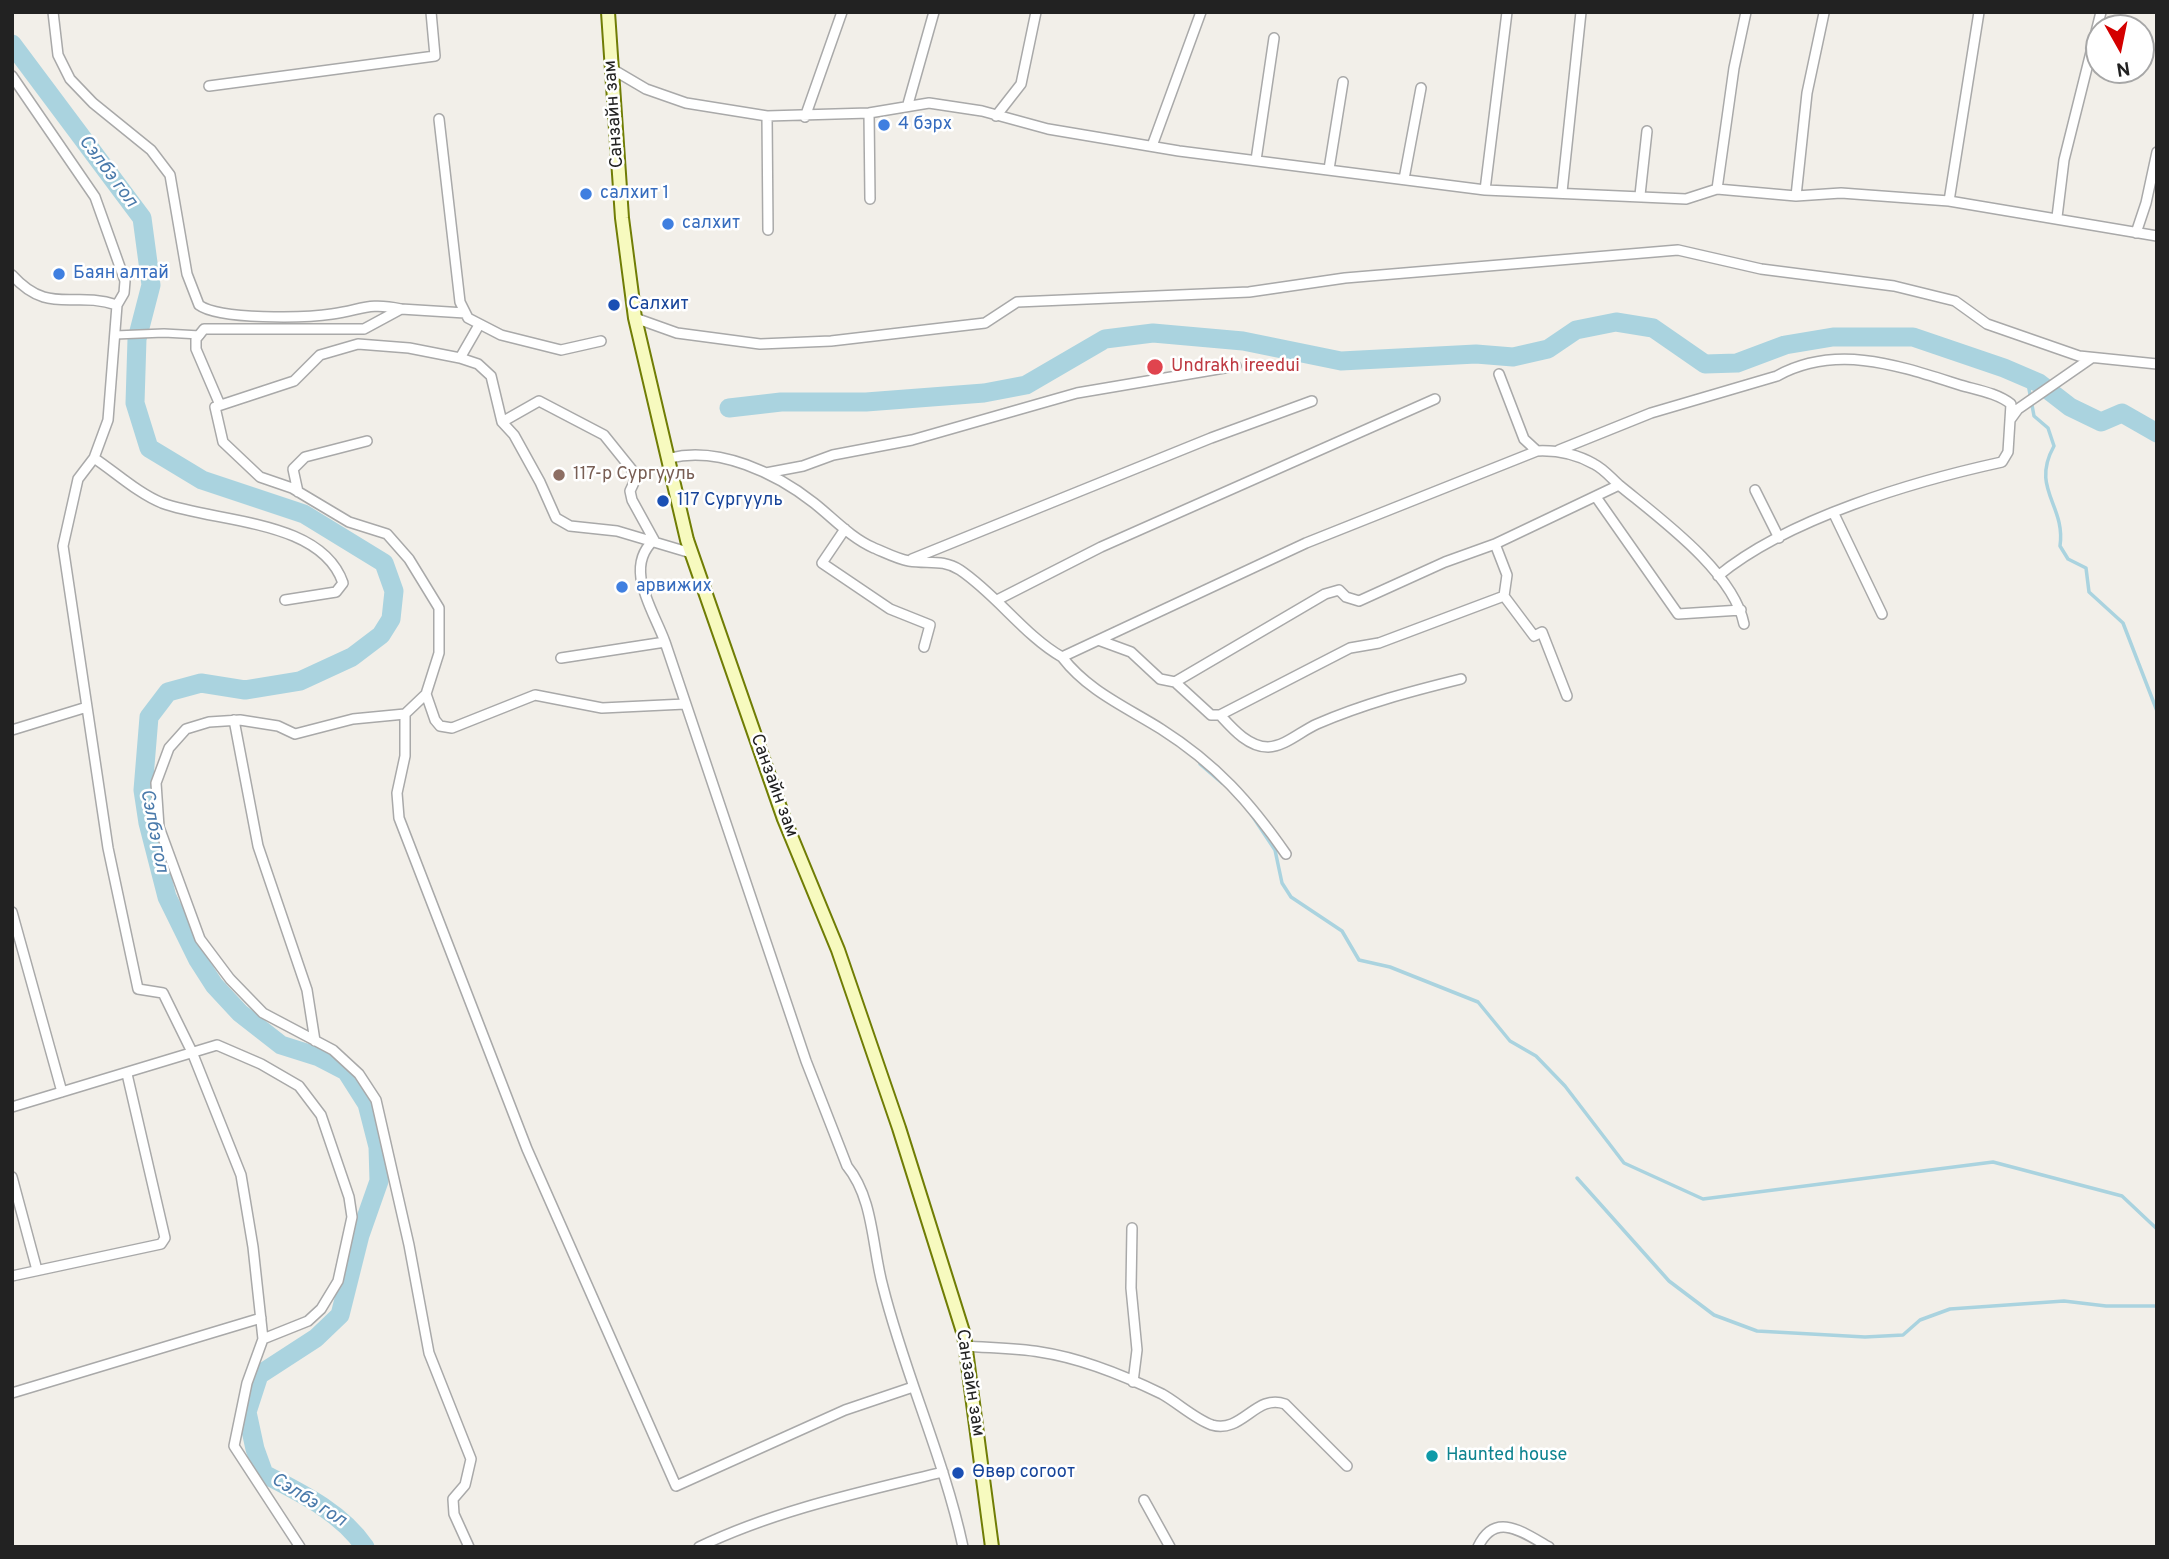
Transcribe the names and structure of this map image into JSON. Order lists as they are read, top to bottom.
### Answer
{
  "streets": {
    "main road": ["Санзайн зам"]
  },
  "water": ["Сэлбэ гол"],
  "places": [
    "4 бэрх",
    "салхит 1",
    "салхит",
    "Баян алтай",
    "Салхит",
    "Undrakh ireedui",
    "117-р Сургууль",
    "117 Сургууль",
    "арвижих",
    "Haunted house",
    "Өвөр согоот"
  ],
  "north": "bottom"
}
